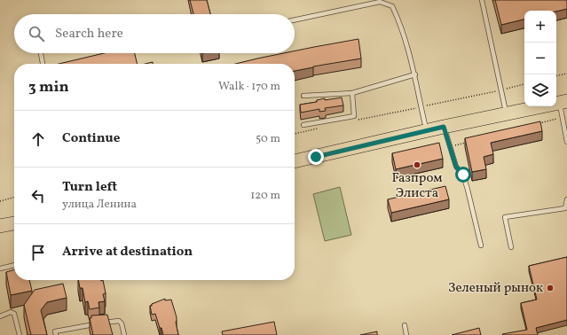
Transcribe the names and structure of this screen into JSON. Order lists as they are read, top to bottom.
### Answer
{
  "places": ["Газпром Элиста", "Зеленый рынок"],
  "page": {
    "map_buttons": ["+", "−"],
    "search": "Search here",
    "heading": ["3 min", "Walk · 170 m"],
    "list": [
      ["Continue", "50 m"],
      ["Turn left", "улица Ленина", "120 m"],
      "Arrive at destination"
    ]
  }
}
